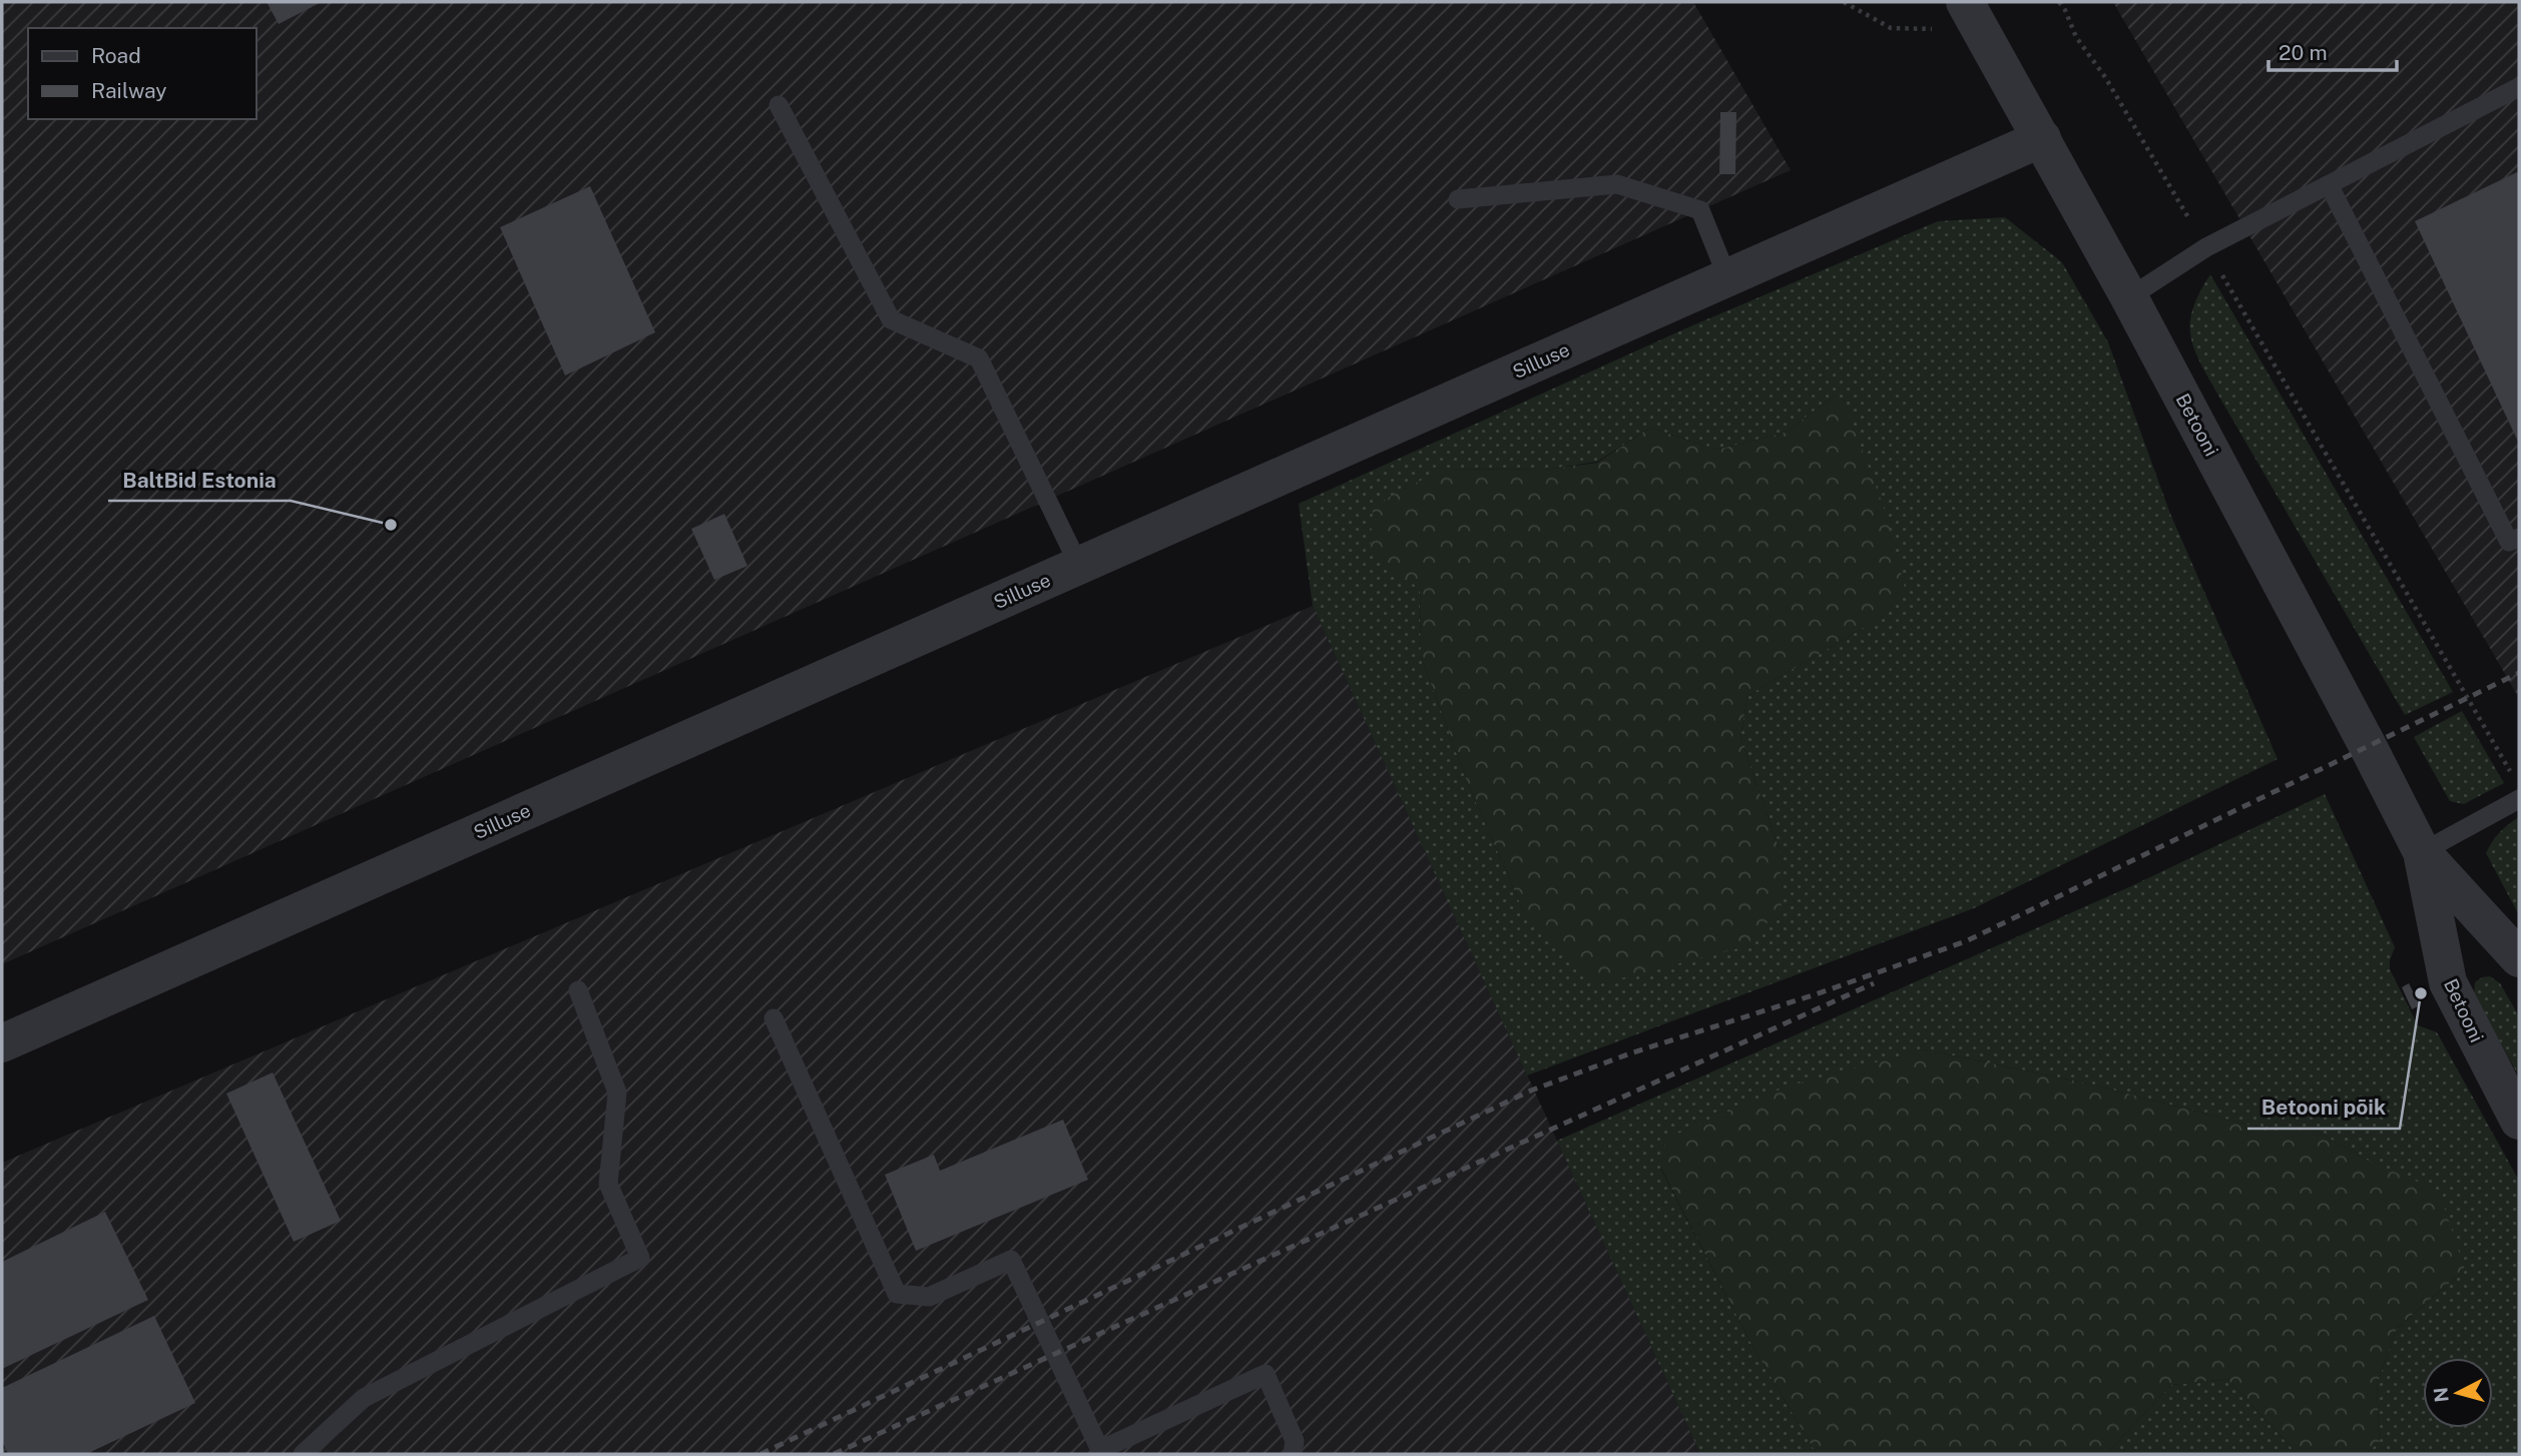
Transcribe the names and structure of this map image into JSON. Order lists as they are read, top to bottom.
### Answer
{
  "streets": {
    "street": ["Silluse", "Betooni"]
  },
  "crossings": [
    ["Silluse", "Betooni"]
  ],
  "places": ["BaltBid Estonia", "Betooni põik"],
  "legend": ["Road", "Railway"],
  "scale_bar": "20 m",
  "north": "left"
}
